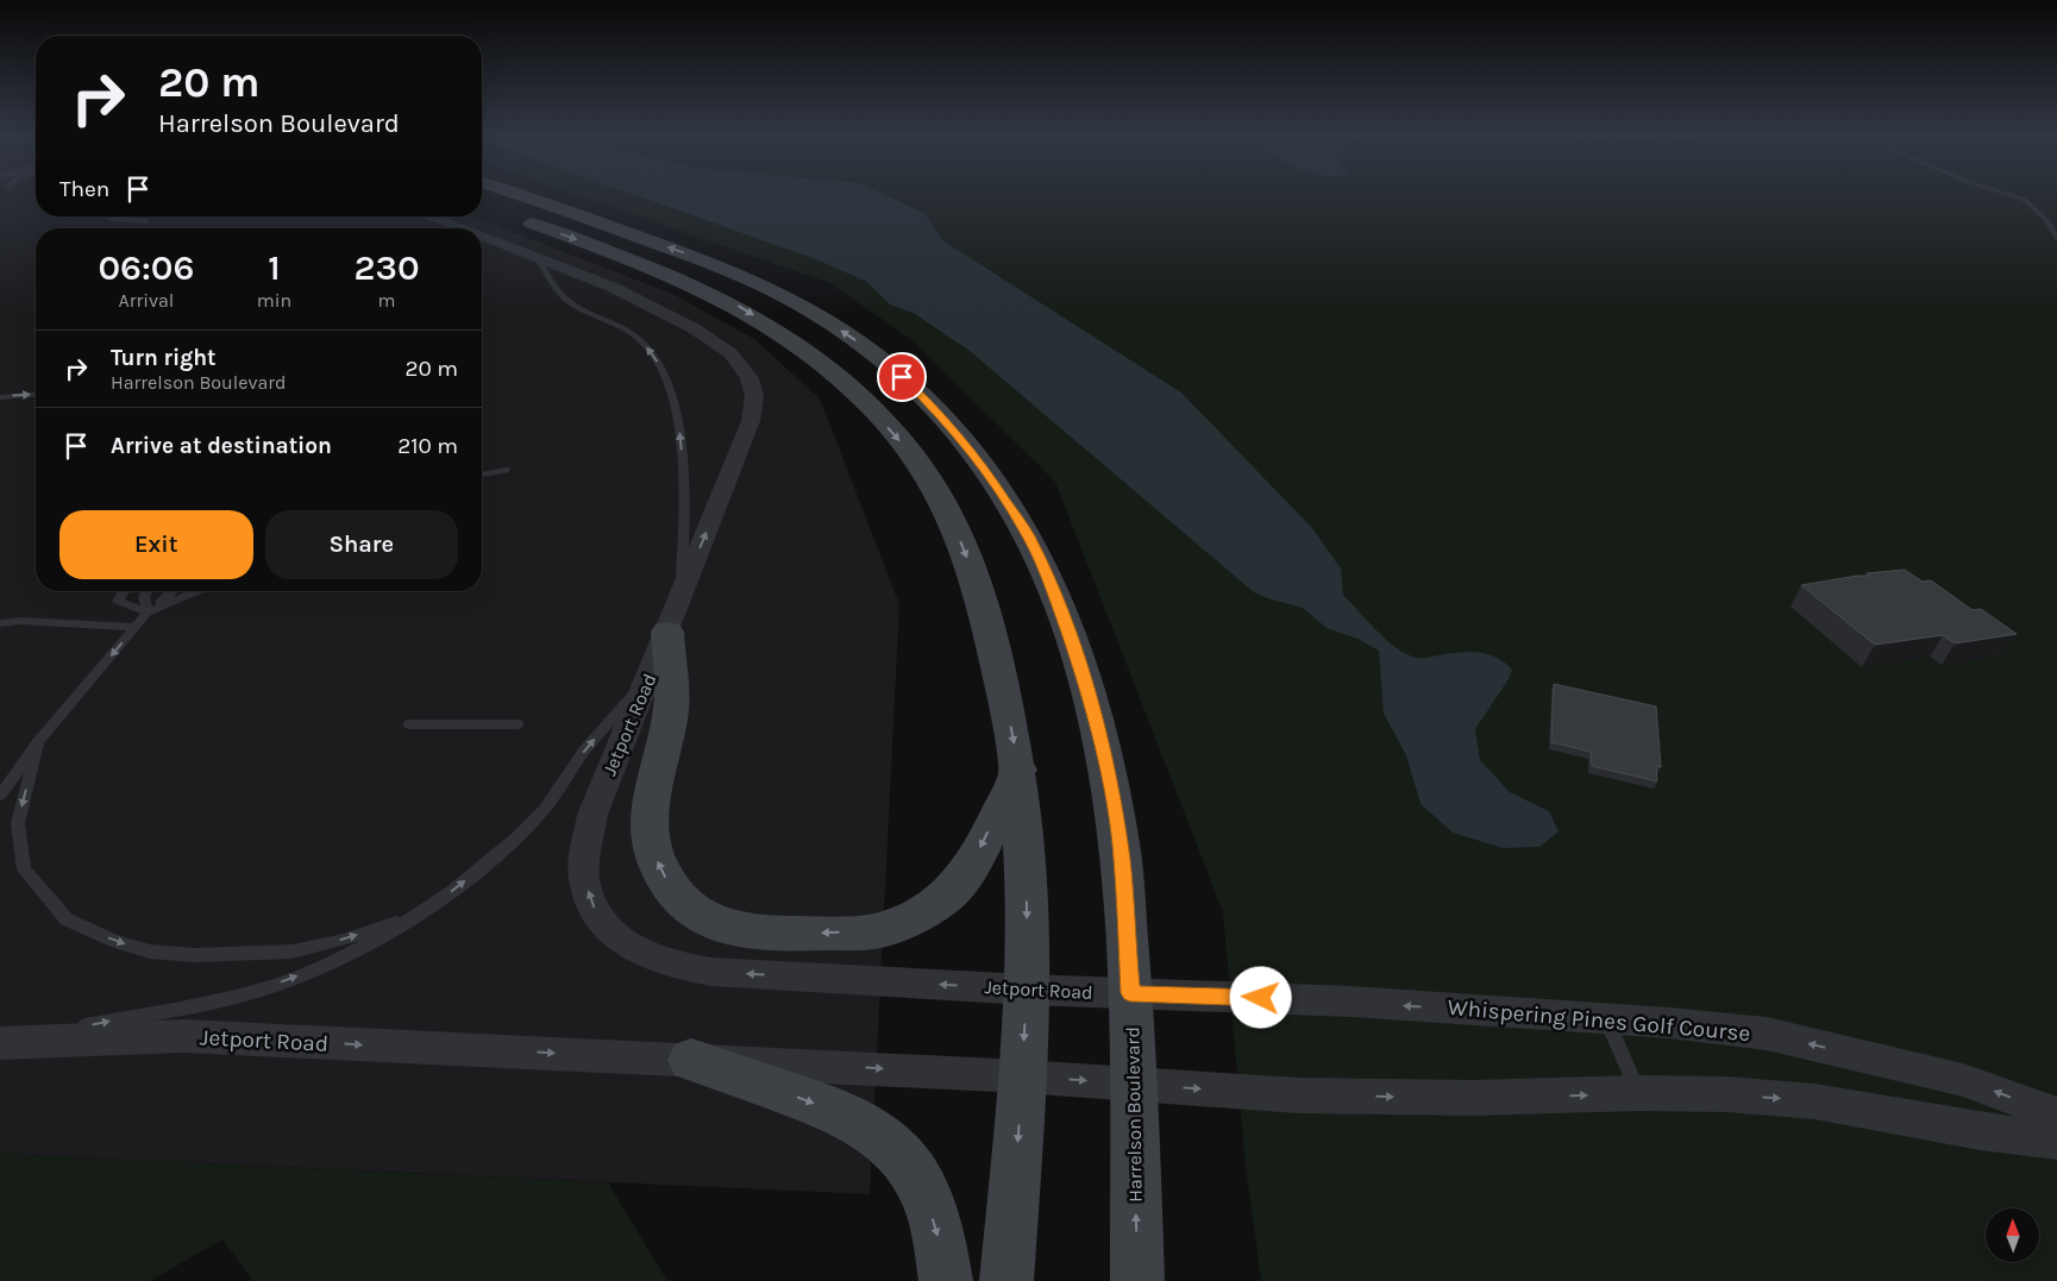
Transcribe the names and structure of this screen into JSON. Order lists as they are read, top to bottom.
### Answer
{
  "streets": {
    "main road": ["Harrelson Boulevard"],
    "street": ["Jetport Road", "Whispering Pines Golf Course"]
  },
  "crossings": [
    ["Jetport Road", "Whispering Pines Golf Course"],
    ["Jetport Road", "Harrelson Boulevard"],
    ["Whispering Pines Golf Course", "Harrelson Boulevard"]
  ],
  "north": "top",
  "page": {
    "turn": ["20 m", "Harrelson Boulevard"],
    "then": "Then",
    "eta": [
      "06:06",
      "Arrival",
      "1",
      "min",
      "230",
      "m"
    ],
    "list": [
      {
        "name": "Turn right",
        "note": "Harrelson Boulevard",
        "value": "20 m"
      },
      {
        "name": "Arrive at destination",
        "value": "210 m"
      }
    ],
    "buttons": ["Exit", "Share"]
  }
}
